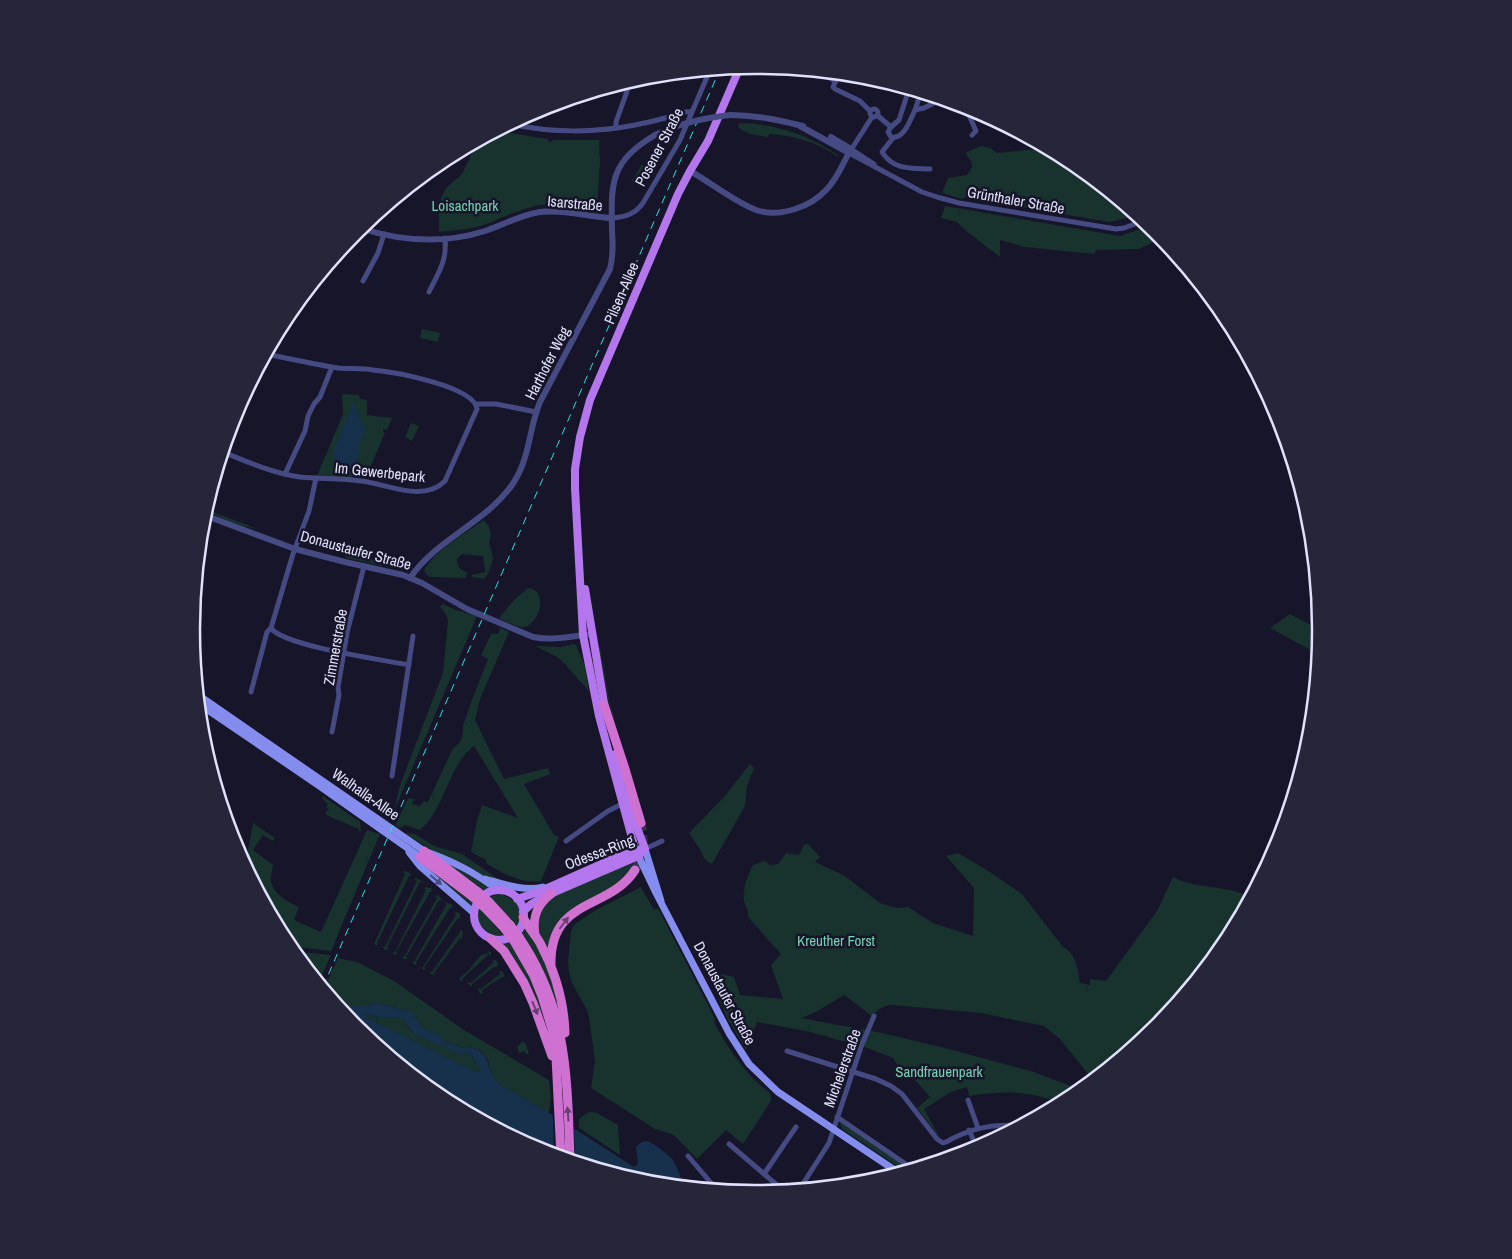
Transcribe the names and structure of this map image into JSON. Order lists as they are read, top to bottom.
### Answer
{
  "streets": {
    "highway": ["Walhalla-Allee"],
    "main road": ["Pilsen-Allee", "Donaustaufer Straße", "Odessa-Ring"],
    "street": [
      "Posener Straße",
      "Grünthaler Straße",
      "Isarstraße",
      "Harthofer Weg",
      "Im Gewerbepark",
      "Zimmerstraße",
      "Michelerstraße"
    ]
  },
  "crossings": [
    ["Posener Straße", "Isarstraße"],
    ["Posener Straße", "Harthofer Weg"],
    ["Grünthaler Straße", "Harthofer Weg"],
    ["Isarstraße", "Harthofer Weg"],
    ["Pilsen-Allee", "Donaustaufer Straße"],
    ["Harthofer Weg", "Donaustaufer Straße"],
    ["Im Gewerbepark", "Donaustaufer Straße"],
    ["Donaustaufer Straße", "Zimmerstraße"],
    ["Donaustaufer Straße", "Odessa-Ring"],
    ["Donaustaufer Straße", "Michelerstraße"]
  ],
  "parks": ["Loisachpark", "Kreuther Forst", "Sandfrauenpark"]
}
